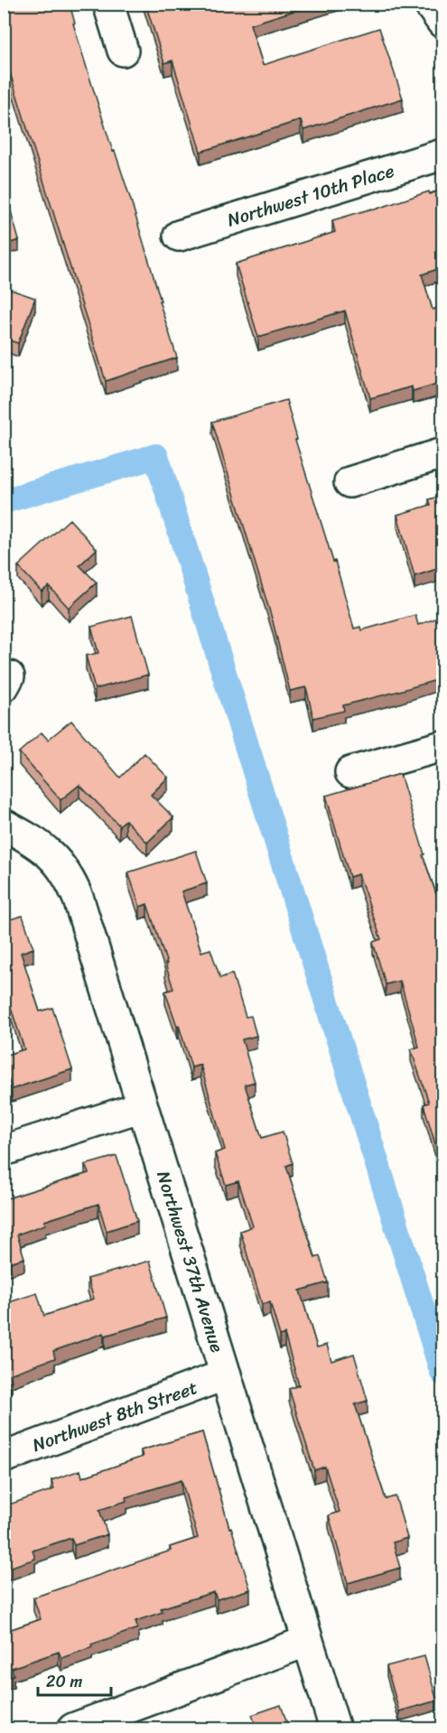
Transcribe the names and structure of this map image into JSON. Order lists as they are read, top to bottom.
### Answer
{
  "streets": {
    "street": ["Northwest 10th Place", "Northwest 37th Avenue", "Northwest 8th Street"]
  },
  "crossings": [
    ["Northwest 37th Avenue", "Northwest 8th Street"]
  ],
  "scale_bar": "20 m"
}
